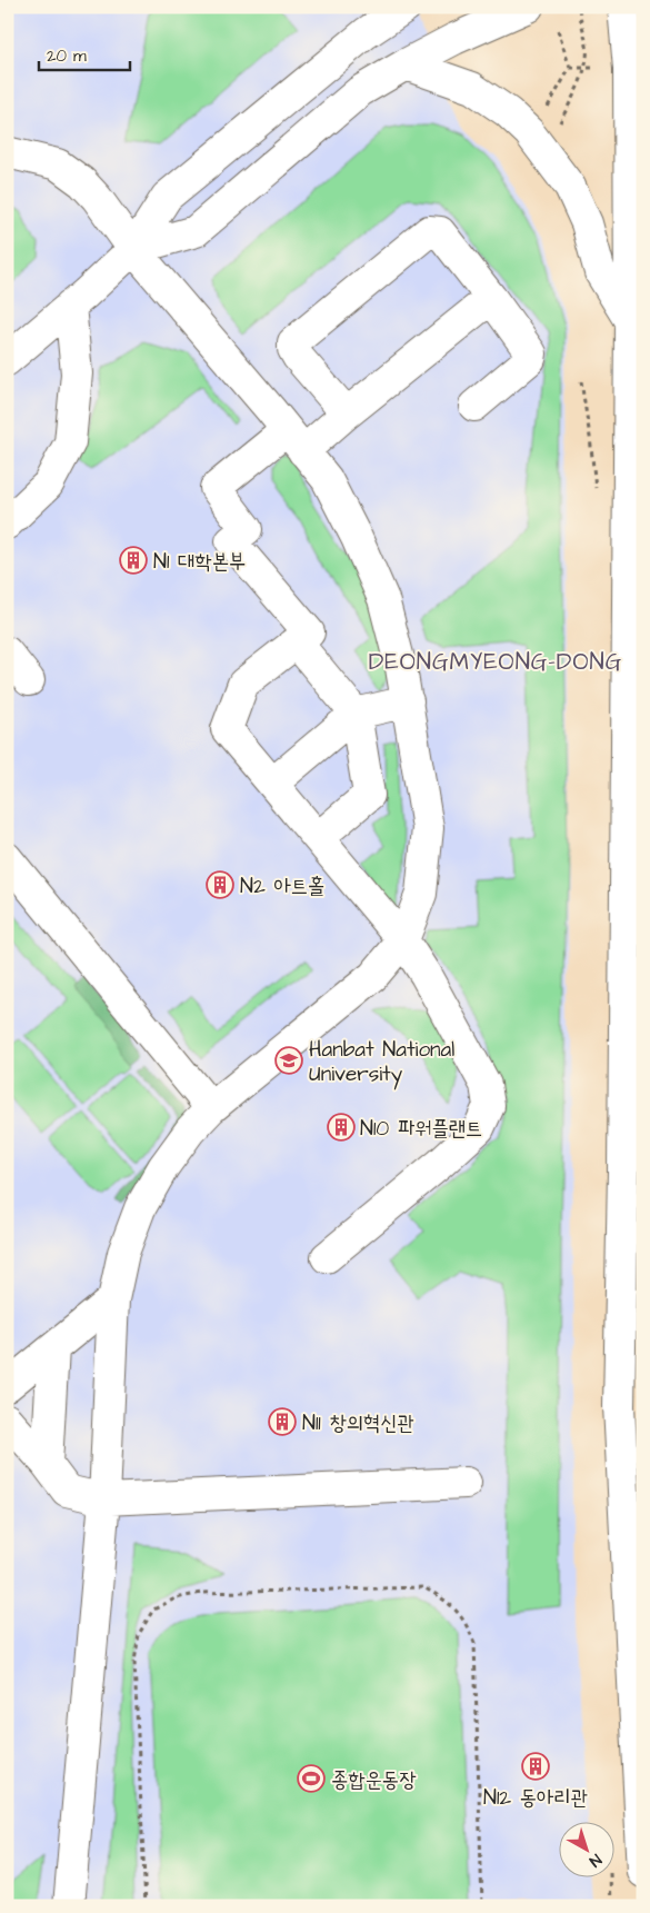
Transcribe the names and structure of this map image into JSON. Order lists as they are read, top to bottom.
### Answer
{
  "districts": ["DEONGMYEONG-DONG"],
  "places": {
    "building": [
      "N1 대학본부",
      "N2 아트홀",
      "N10 파워플랜트",
      "N11 창의혁신관",
      "N12 동아리관"
    ],
    "school or university": ["Hanbat National University"],
    "sports": ["종합운동장"]
  },
  "scale_bar": "20 m",
  "north": "bottom right"
}
